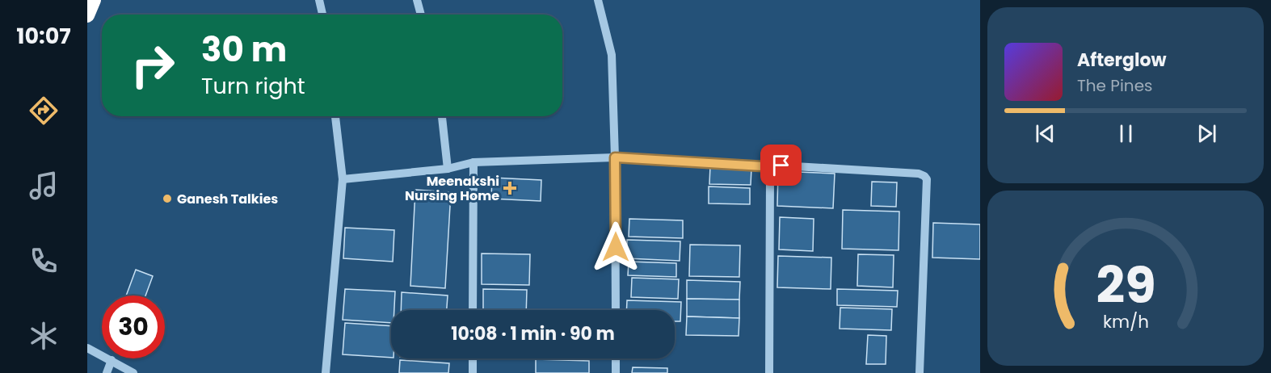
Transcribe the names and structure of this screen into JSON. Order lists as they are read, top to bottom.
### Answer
{
  "places": {
    "health": ["Meenakshi Nursing Home"],
    "other": ["Ganesh Talkies"]
  },
  "page": {
    "tabs": "10:07",
    "turn": ["30 m", "Turn right"],
    "song": ["Afterglow", "The Pines"],
    "limit": "30",
    "trip": "10:08 · 1 min · 90 m",
    "gauge": ["29", "km/h"]
  }
}
